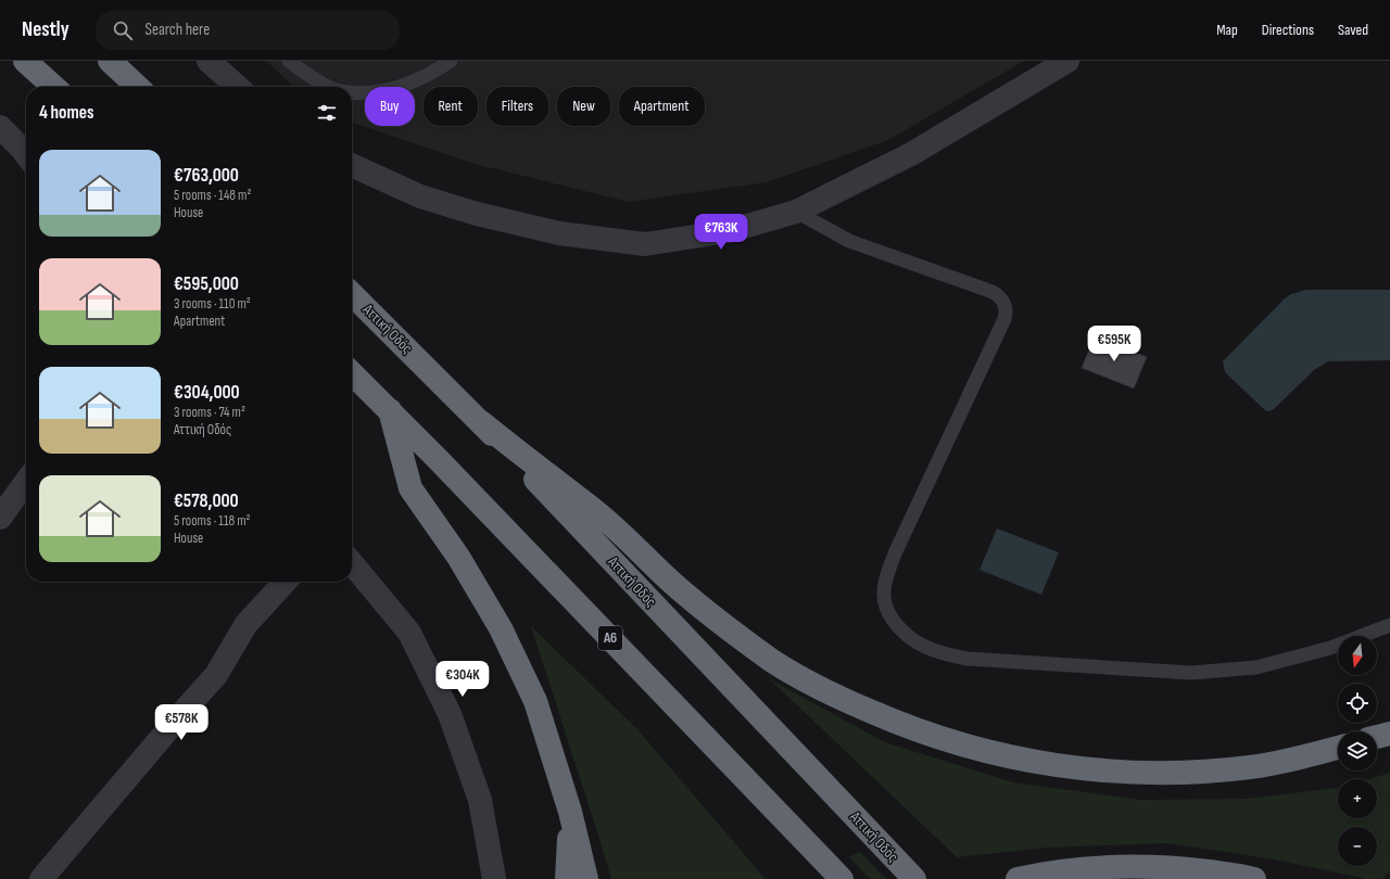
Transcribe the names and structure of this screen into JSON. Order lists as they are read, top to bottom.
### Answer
{
  "streets": {
    "highway": ["Αττική Οδός", "Α6"]
  },
  "north": "bottom",
  "page": {
    "header": "Nestly",
    "search": "Search here",
    "nav": ["Map", "Directions", "Saved"],
    "chip": [
      "Buy",
      "Rent",
      "Filters",
      "New",
      "Apartment"
    ],
    "heading": "4 homes",
    "list": [
      {
        "name": "€763,000",
        "note": "5 rooms · 148 m² · House"
      },
      {
        "name": "€595,000",
        "note": "3 rooms · 110 m² · Apartment"
      },
      {
        "name": "€304,000",
        "note": "3 rooms · 74 m² · Αττική Οδός"
      },
      {
        "name": "€578,000",
        "note": "5 rooms · 118 m² · House"
      }
    ],
    "price": [
      "€763K",
      "€595K",
      "€304K",
      "€578K"
    ],
    "map_buttons": ["+", "−"]
  }
}
